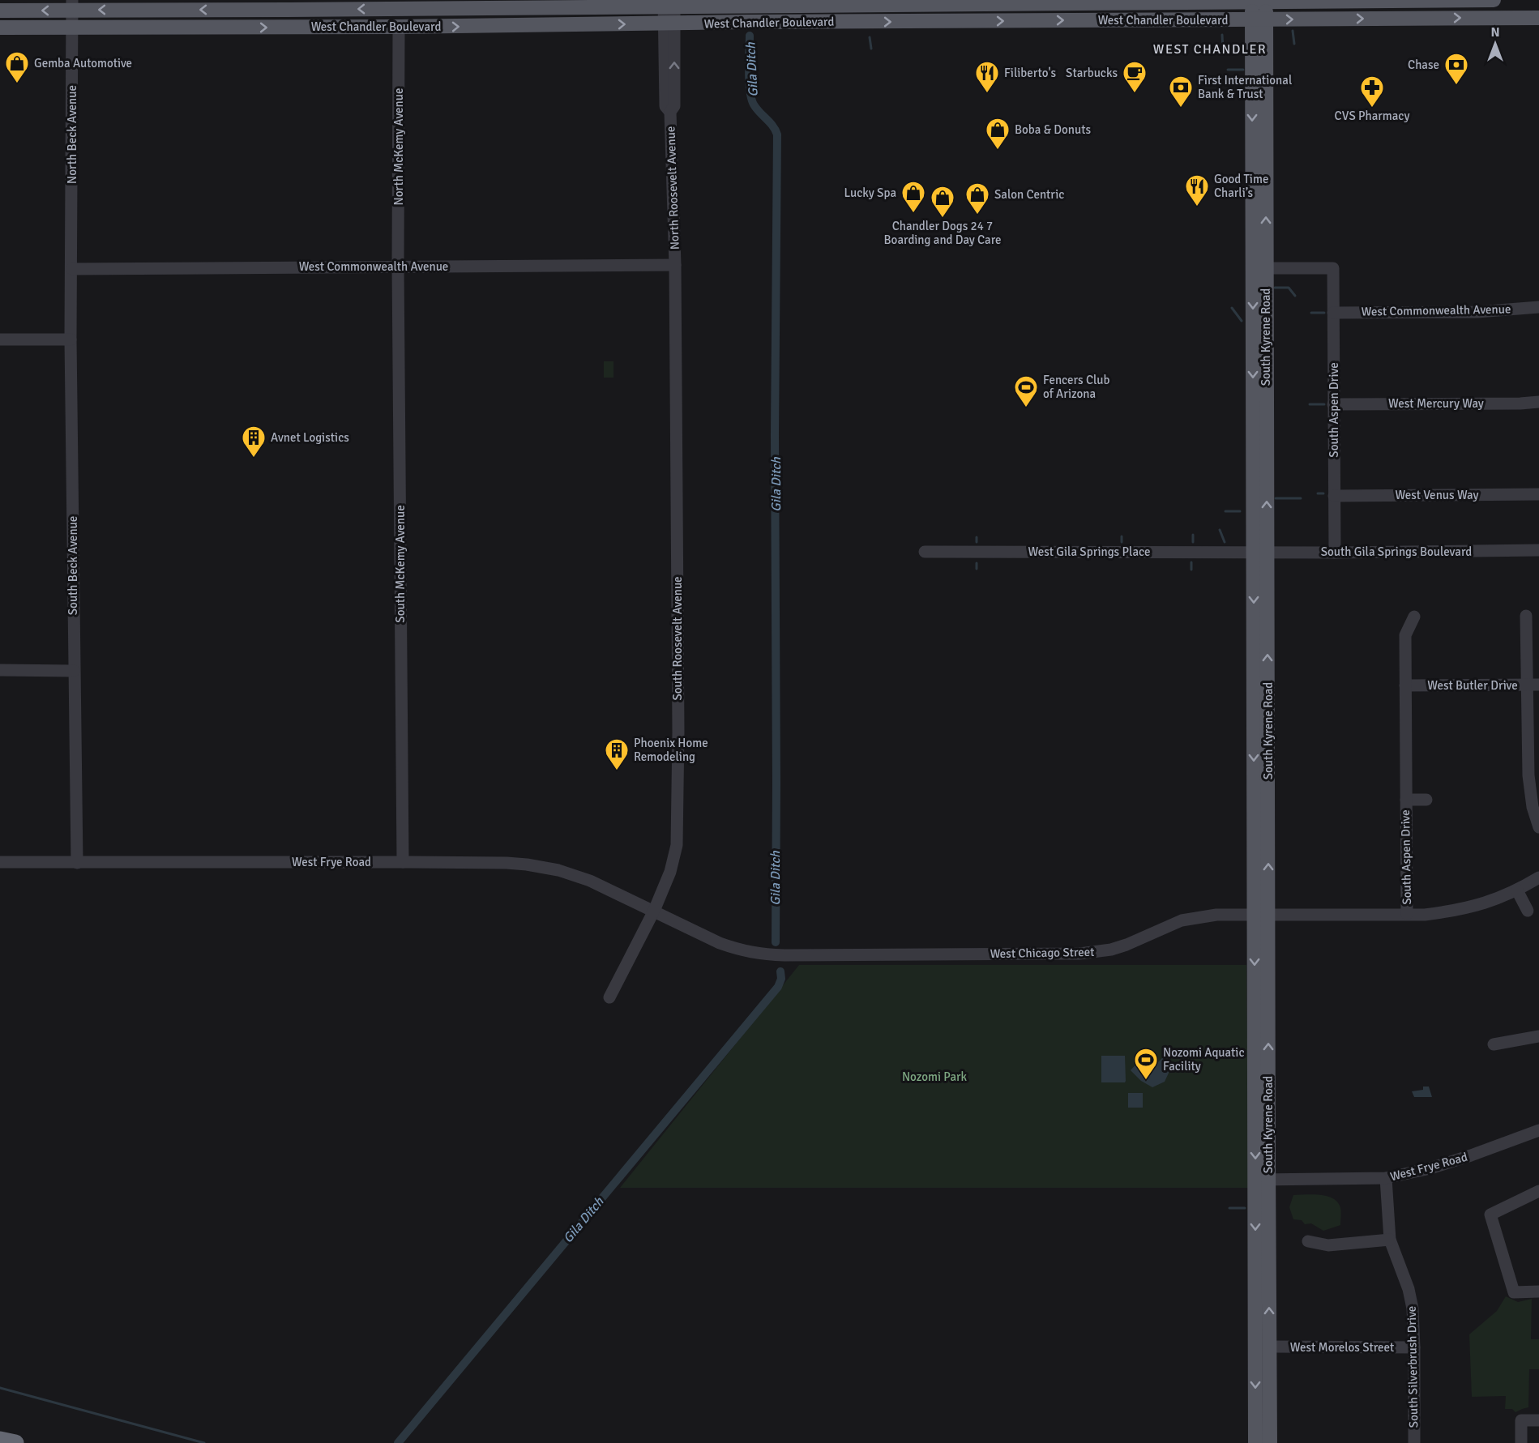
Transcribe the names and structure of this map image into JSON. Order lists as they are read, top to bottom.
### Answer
{
  "streets": {
    "main road": ["West Chandler Boulevard", "South Kyrene Road"],
    "street": [
      "North Beck Avenue",
      "North McKemy Avenue",
      "North Roosevelt Avenue",
      "West Commonwealth Avenue",
      "West Mercury Way",
      "South Aspen Drive",
      "West Venus Way",
      "West Gila Springs Place",
      "South Gila Springs Boulevard",
      "South McKemy Avenue",
      "South Beck Avenue",
      "South Roosevelt Avenue",
      "West Butler Drive",
      "West Frye Road",
      "West Chicago Street",
      "West Morelos Street",
      "South Silverbrush Drive"
    ]
  },
  "crossings": [
    ["West Chandler Boulevard", "North Beck Avenue"],
    ["West Chandler Boulevard", "North McKemy Avenue"],
    ["West Chandler Boulevard", "North Roosevelt Avenue"],
    ["West Chandler Boulevard", "South Kyrene Road"],
    ["North Beck Avenue", "West Commonwealth Avenue"],
    ["North Beck Avenue", "South Beck Avenue"],
    ["North McKemy Avenue", "West Commonwealth Avenue"],
    ["North McKemy Avenue", "South McKemy Avenue"],
    ["North Roosevelt Avenue", "West Commonwealth Avenue"],
    ["North Roosevelt Avenue", "South Roosevelt Avenue"],
    ["West Commonwealth Avenue", "South Aspen Drive"],
    ["West Commonwealth Avenue", "South McKemy Avenue"],
    ["West Commonwealth Avenue", "South Beck Avenue"],
    ["West Commonwealth Avenue", "South Roosevelt Avenue"],
    ["South Kyrene Road", "South Aspen Drive"],
    ["South Kyrene Road", "West Gila Springs Place"],
    ["South Kyrene Road", "South Gila Springs Boulevard"],
    ["South Kyrene Road", "West Frye Road"],
    ["South Kyrene Road", "West Chicago Street"],
    ["South Kyrene Road", "West Morelos Street"],
    ["West Mercury Way", "South Aspen Drive"],
    ["South Aspen Drive", "West Venus Way"],
    ["South Aspen Drive", "South Gila Springs Boulevard"],
    ["South Aspen Drive", "West Butler Drive"],
    ["South Aspen Drive", "West Chicago Street"],
    ["West Gila Springs Place", "South Gila Springs Boulevard"],
    ["South McKemy Avenue", "West Frye Road"],
    ["South Beck Avenue", "West Frye Road"],
    ["South Roosevelt Avenue", "West Frye Road"],
    ["South Roosevelt Avenue", "West Chicago Street"],
    ["West Frye Road", "West Chicago Street"],
    ["West Frye Road", "South Silverbrush Drive"],
    ["West Morelos Street", "South Silverbrush Drive"]
  ],
  "districts": ["WEST CHANDLER"],
  "water": ["Gila Ditch"],
  "parks": ["Nozomi Park"],
  "places": {
    "shop": [
      "Gemba Automotive",
      "Boba & Donuts",
      "Lucky Spa",
      "Salon Centric",
      "Chandler Dogs 24 7 Boarding and Day Care"
    ],
    "bank": ["Chase", "First International Bank & Trust"],
    "restaurant": ["Filiberto's", "Good Time Charli’s"],
    "cafe": ["Starbucks"],
    "pharmacy": ["CVS Pharmacy"],
    "sports": ["Fencers Club of Arizona", "Nozomi Aquatic Facility"],
    "building": ["Avnet Logistics", "Phoenix Home Remodeling"]
  },
  "north": "top"
}
